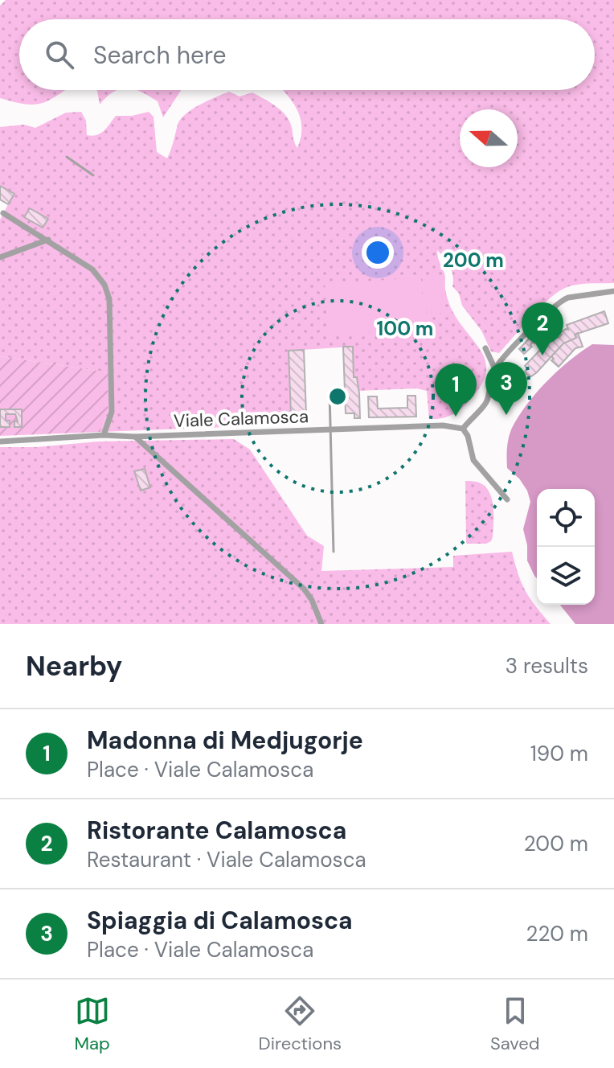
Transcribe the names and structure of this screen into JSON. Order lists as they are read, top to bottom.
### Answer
{
  "streets": {
    "street": ["Viale Calamosca"]
  },
  "north": "left",
  "page": {
    "search": "Search here",
    "pins": ["2", "3", "1"],
    "heading": ["Nearby", "3 results"],
    "list": [
      {
        "mark": "1",
        "name": "Madonna di Medjugorje",
        "note": "Place · Viale Calamosca",
        "value": "190 m"
      },
      {
        "mark": "2",
        "name": "Ristorante Calamosca",
        "note": "Restaurant · Viale Calamosca",
        "value": "200 m"
      },
      {
        "mark": "3",
        "name": "Spiaggia di Calamosca",
        "note": "Place · Viale Calamosca",
        "value": "220 m"
      }
    ],
    "nav": ["Map", "Directions", "Saved"]
  },
  "rings": ["200 m", "100 m"]
}
